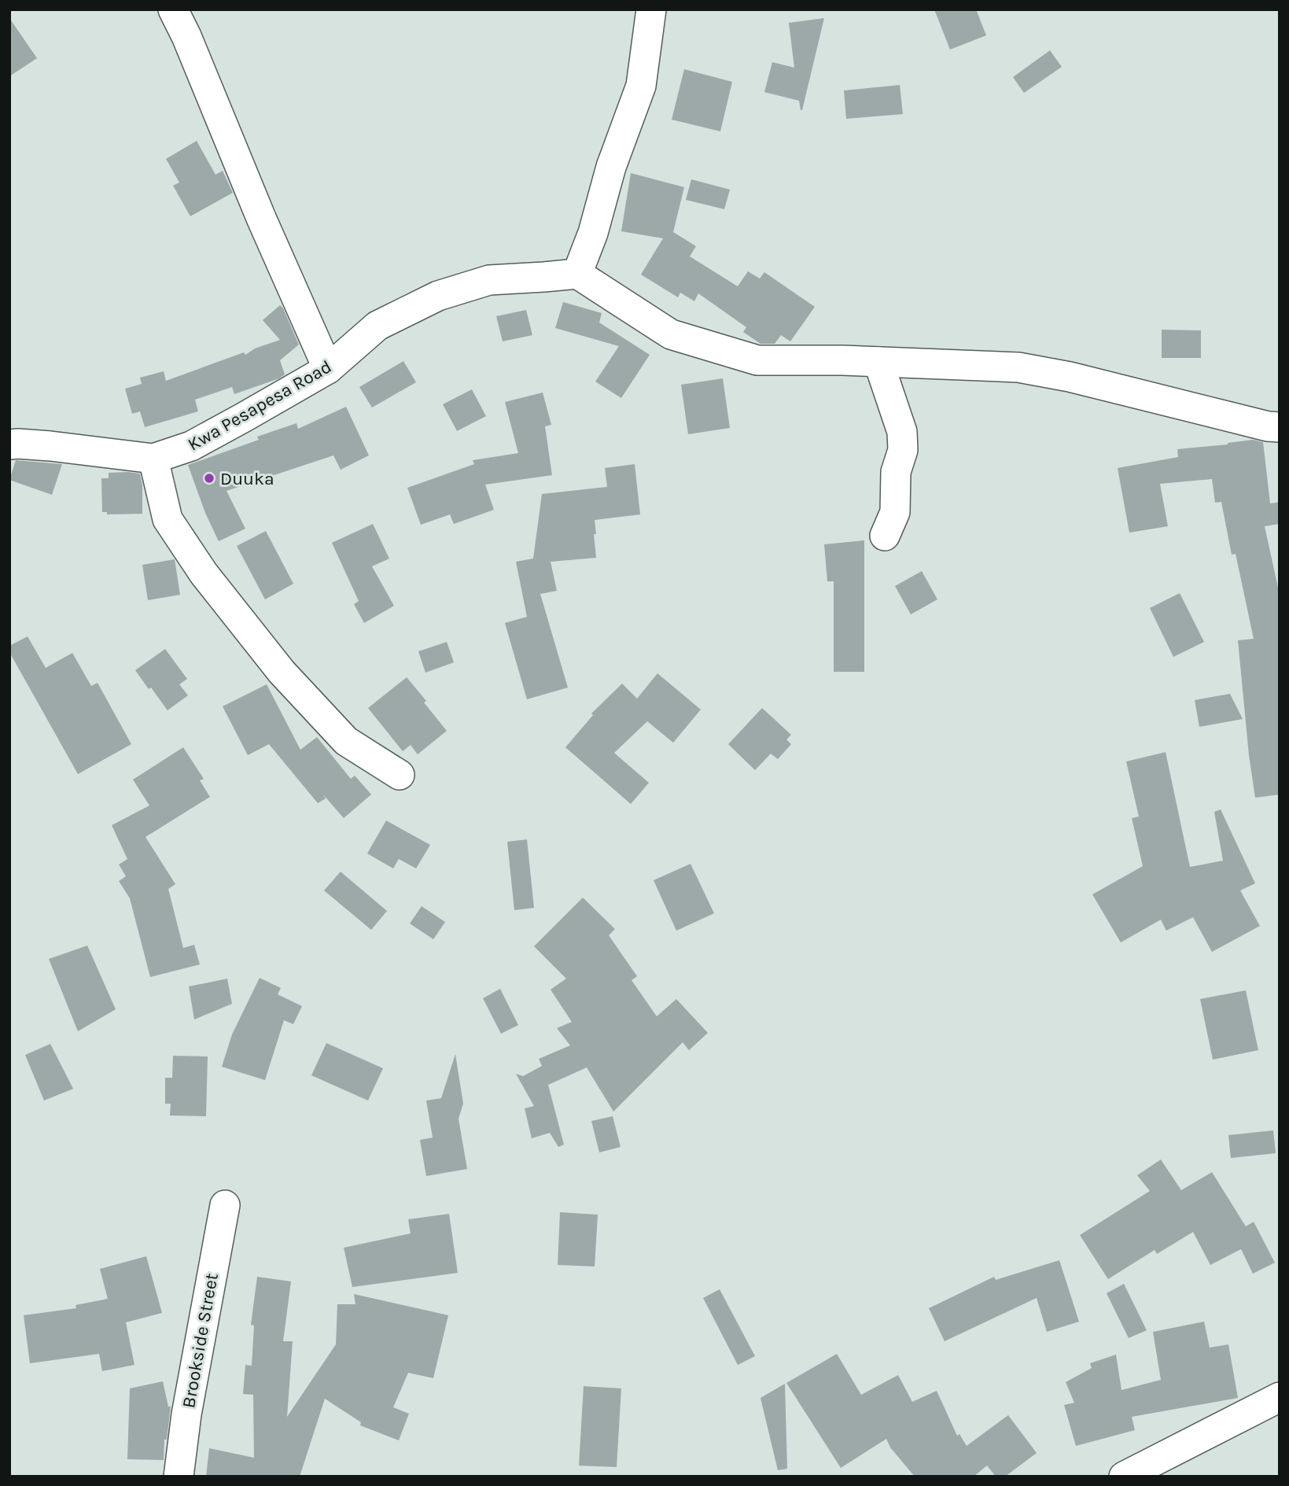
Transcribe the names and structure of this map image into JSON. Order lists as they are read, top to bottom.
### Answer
{
  "streets": {
    "street": ["Kwa Pesapesa Road", "Brookside Street"]
  },
  "places": ["Duuka"]
}
